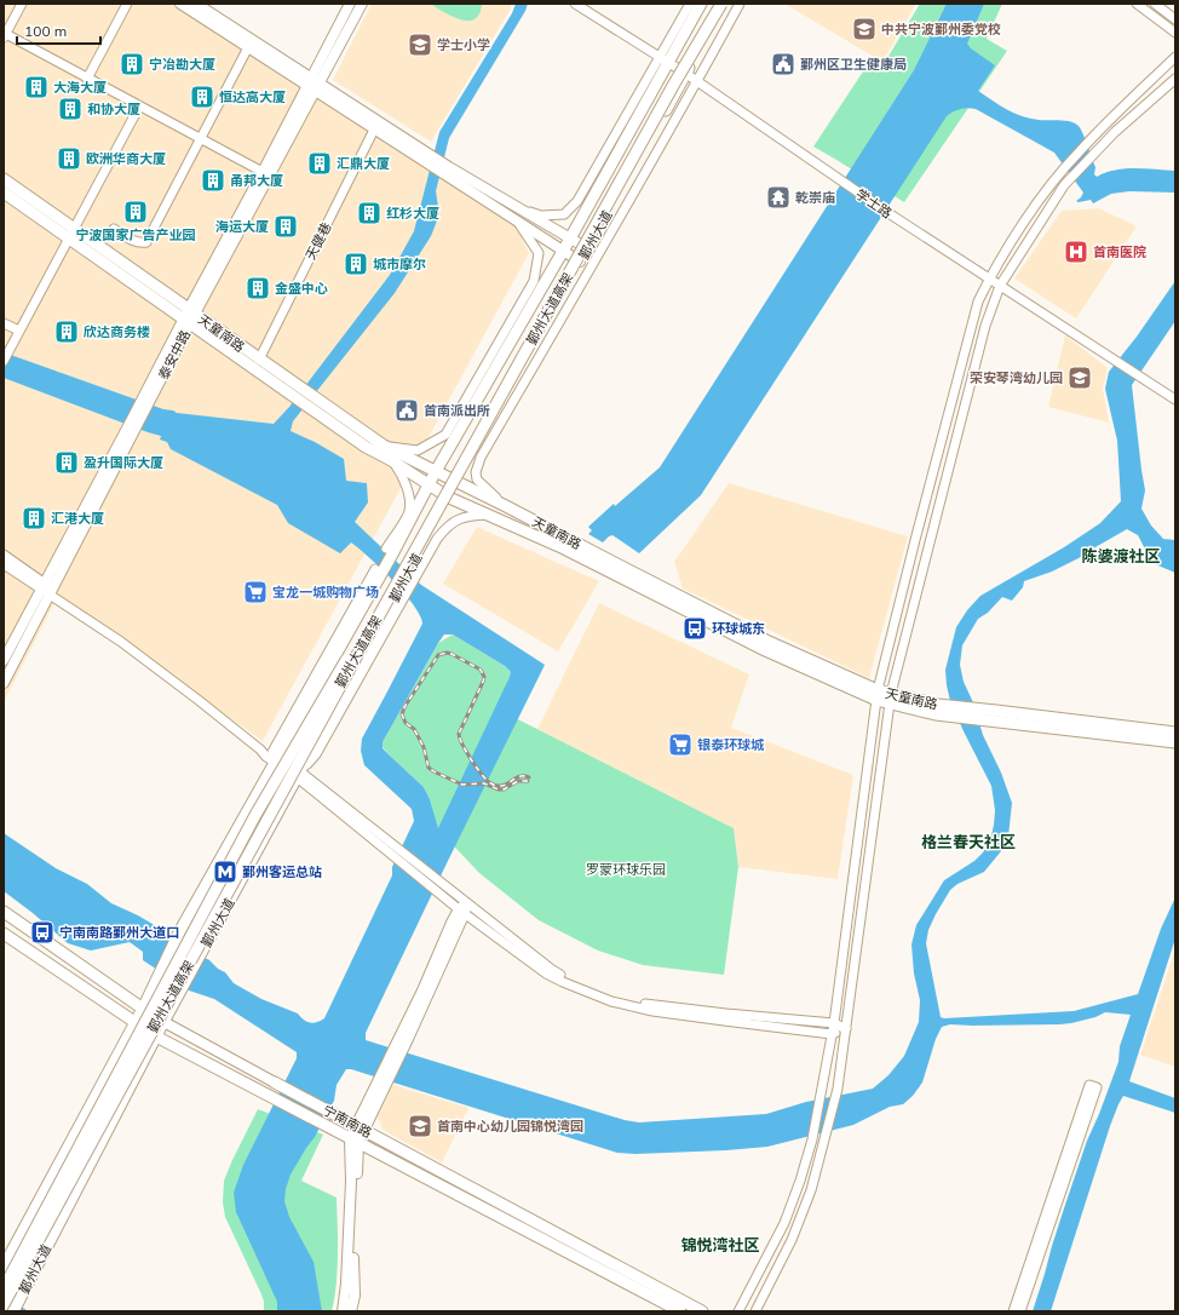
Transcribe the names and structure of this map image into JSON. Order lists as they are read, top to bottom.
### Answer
{
  "streets": {
    "main road": [
      "鄞州大道",
      "鄞州大道高架",
      "天童南路",
      "泰安中路",
      "宁南南路"
    ],
    "street": ["学士路", "天健巷"]
  },
  "crossings": [
    ["学士路", "鄞州大道"],
    ["鄞州大道", "天童南路"],
    ["鄞州大道", "宁南南路"],
    ["天健巷", "天童南路"],
    ["天童南路", "泰安中路"]
  ],
  "districts": ["陈婆渡社区", "格兰春天社区", "锦悦湾社区"],
  "parks": ["罗蒙环球乐园"],
  "places": {
    "school or university": [
      "中共宁波鄞州委党校",
      "学士小学",
      "荣安琴湾幼儿园",
      "首南中心幼儿园锦悦湾园"
    ],
    "building": [
      "宁冶勘大厦",
      "大海大厦",
      "恒达高大厦",
      "和协大厦",
      "欧洲华商大厦",
      "汇鼎大厦",
      "甬邦大厦",
      "宁波国家广告产业园",
      "红杉大厦",
      "海运大厦",
      "城市摩尔",
      "金盛中心",
      "欣达商务楼",
      "盈升国际大厦",
      "汇港大厦"
    ],
    "public building": ["鄞州区卫生健康局", "首南派出所"],
    "temple": ["乾崇庙"],
    "hospital": ["首南医院"],
    "supermarket": ["宝龙一城购物广场", "银泰环球城"],
    "bus stop": ["环球城东", "宁南南路鄞州大道口"],
    "metro station": ["鄞州客运总站"]
  },
  "scale_bar": "100 m"
}
